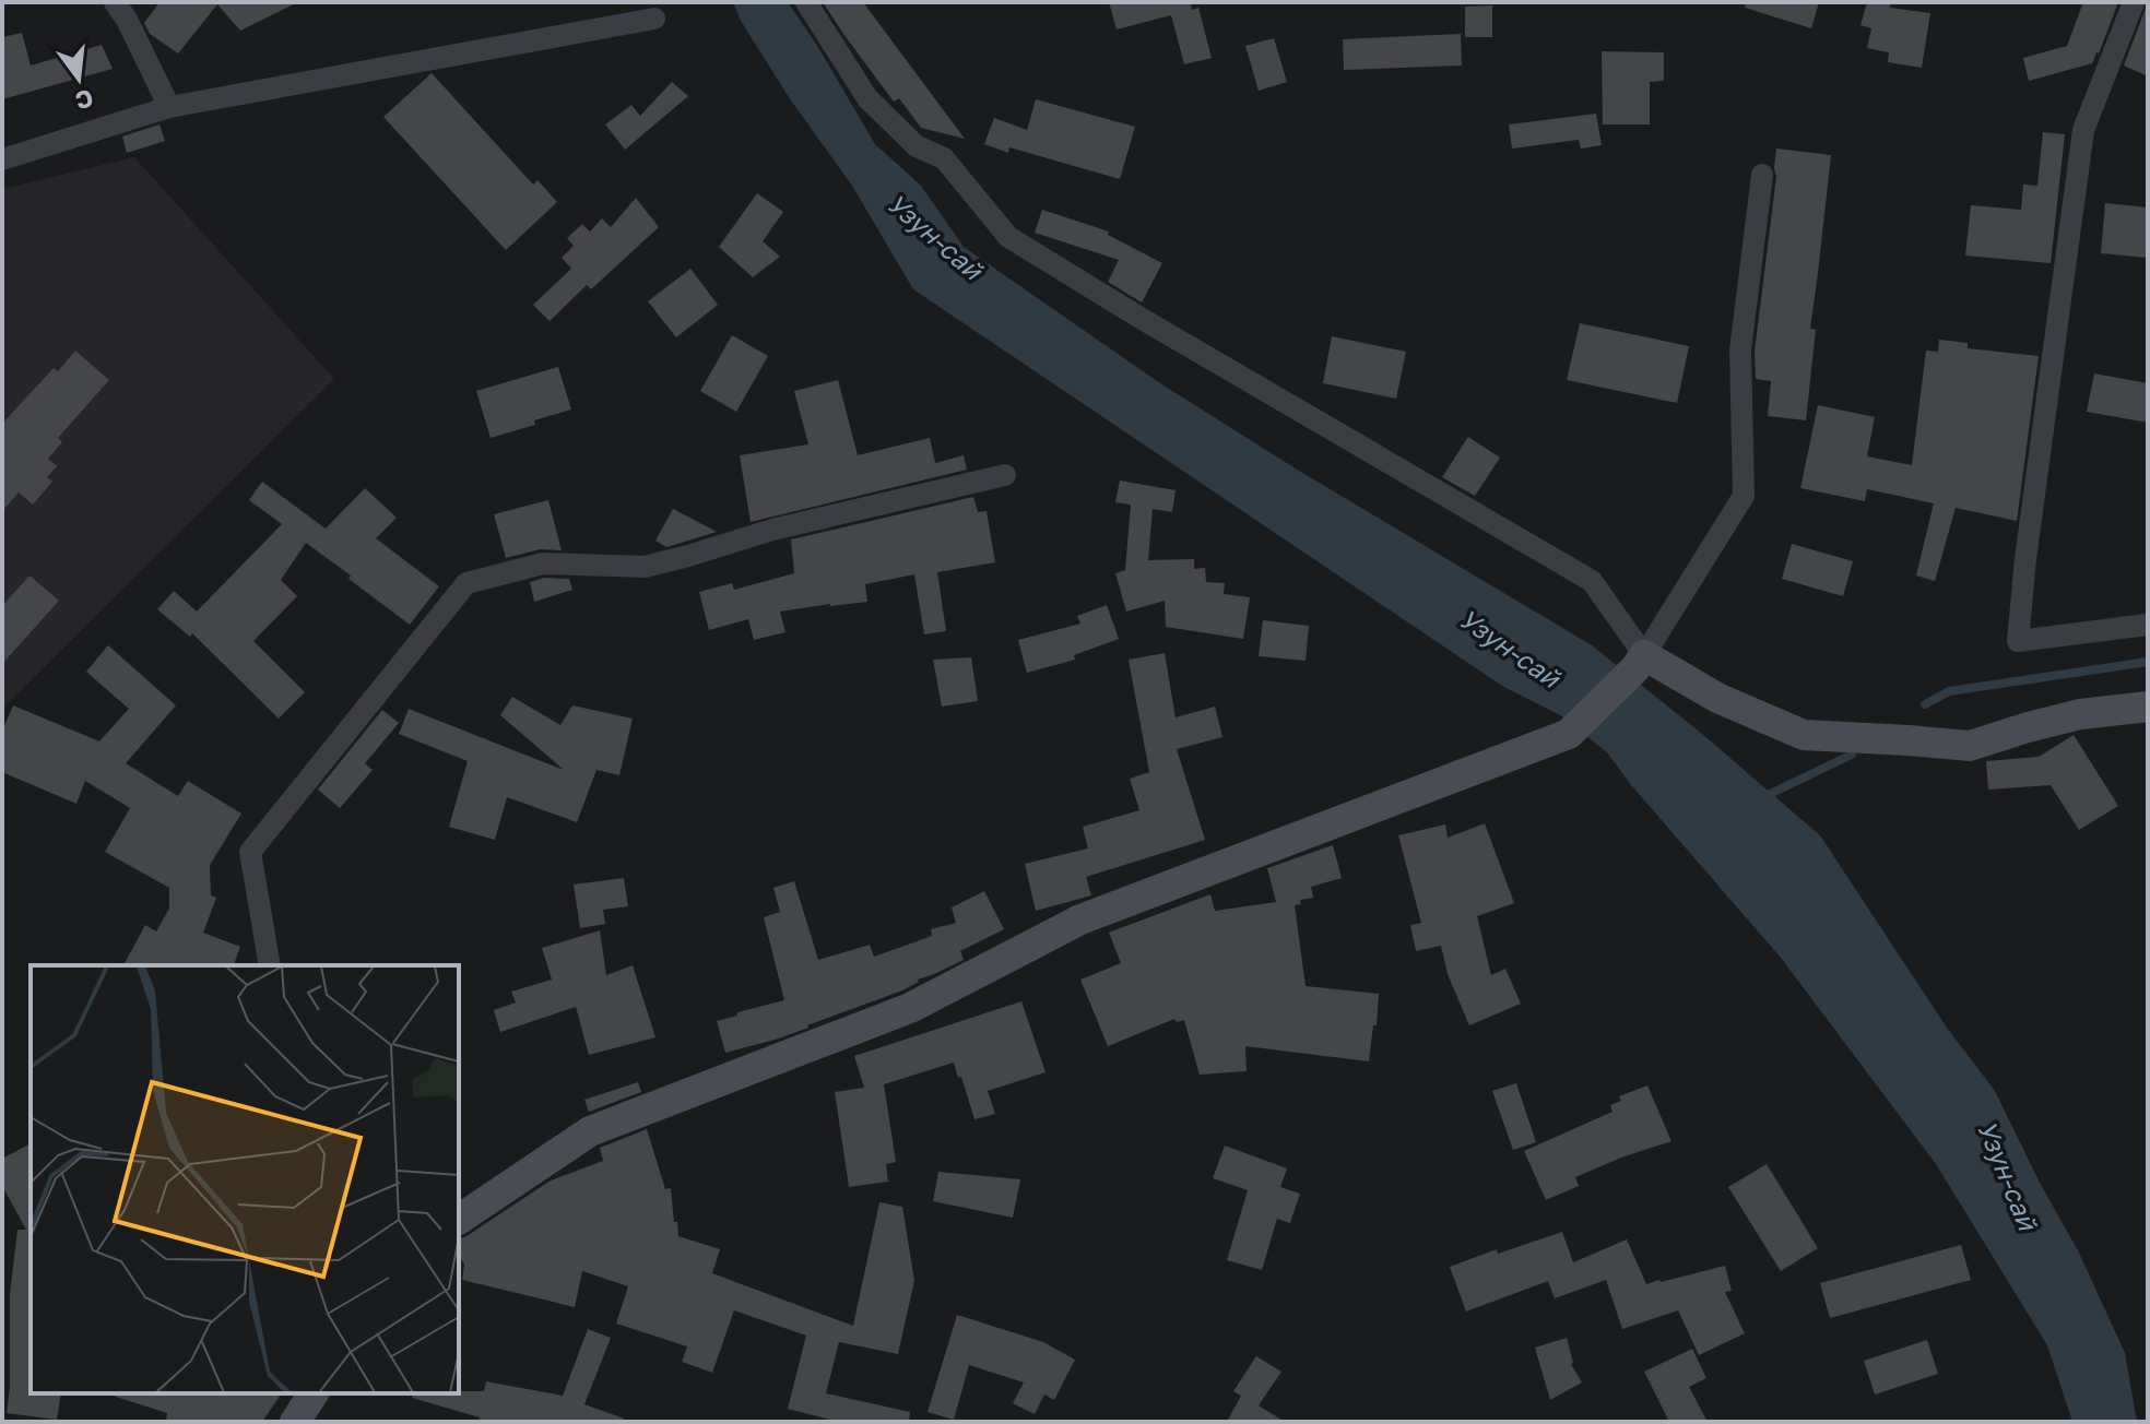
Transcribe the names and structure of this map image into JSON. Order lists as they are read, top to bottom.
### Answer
{
  "water": ["Узун-сай"],
  "north": "bottom"
}
